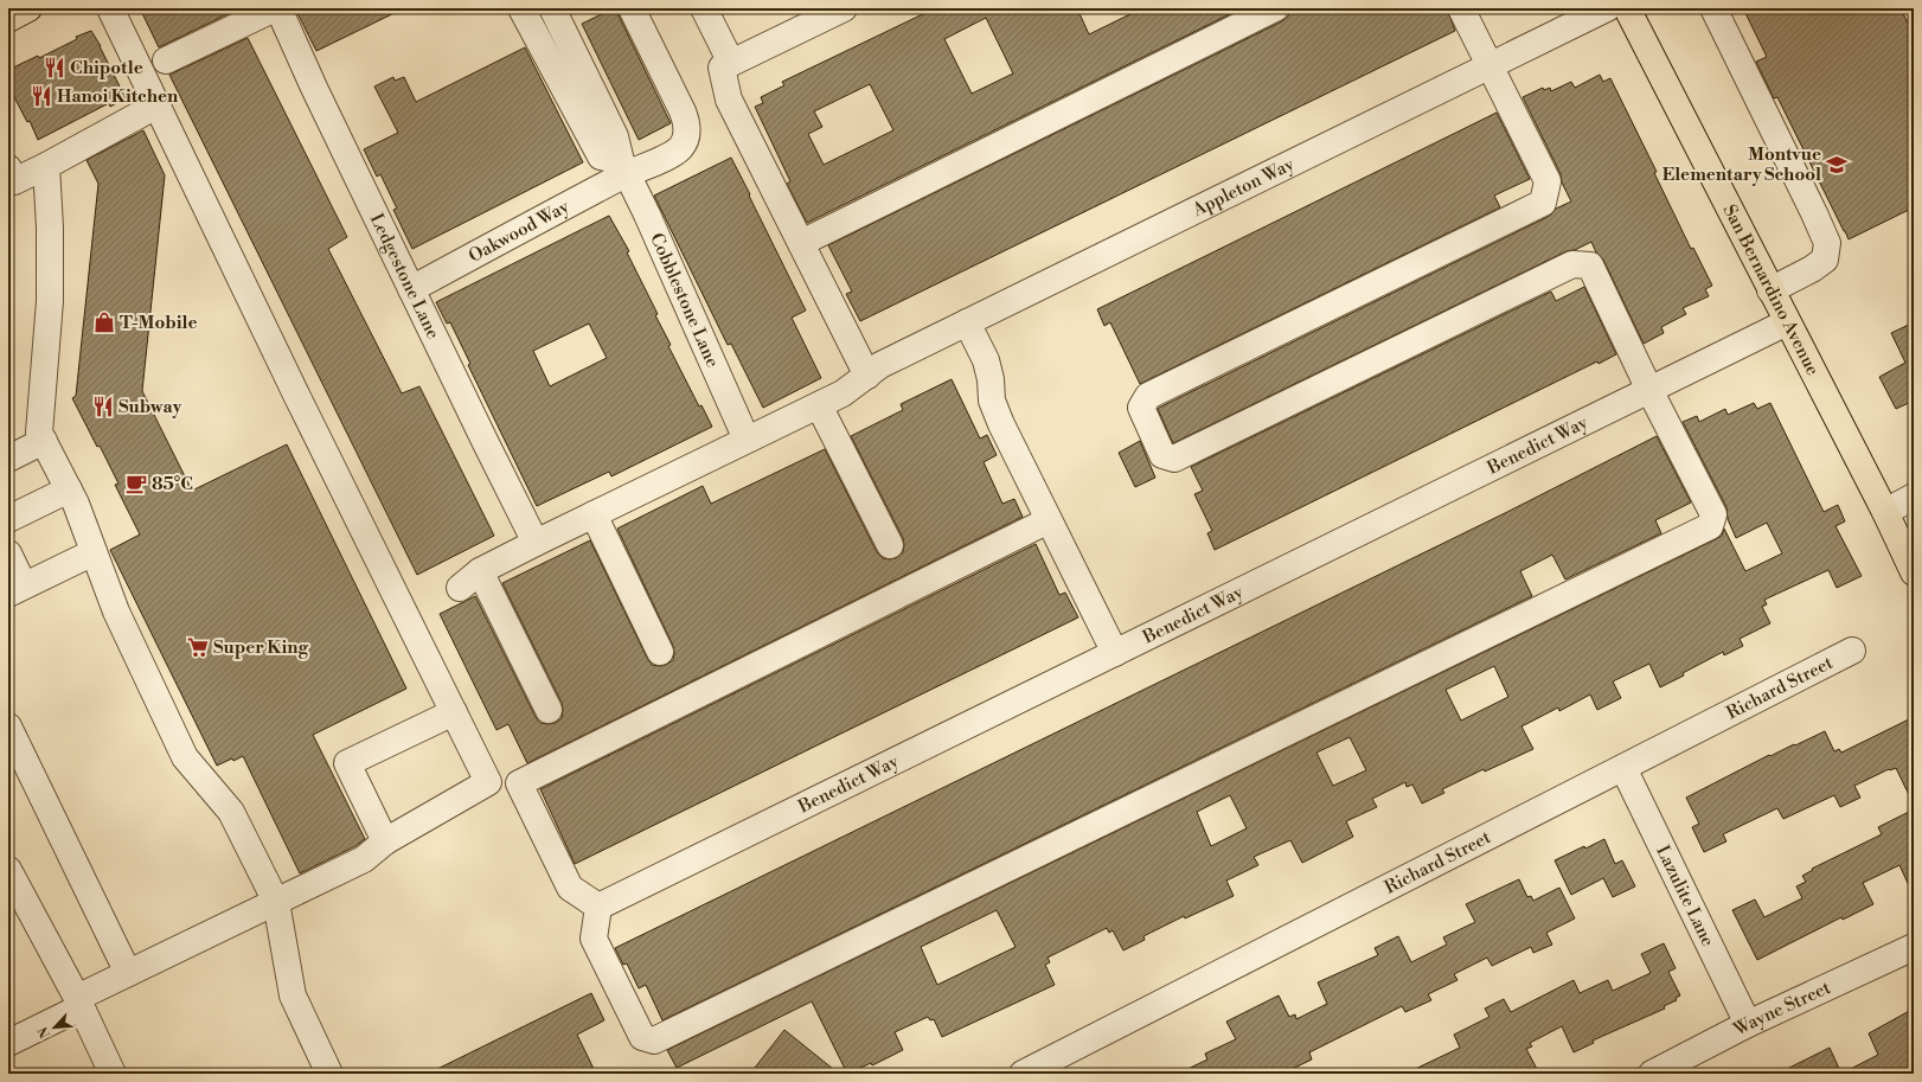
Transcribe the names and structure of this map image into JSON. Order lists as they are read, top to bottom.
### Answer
{
  "streets": {
    "main road": ["San Bernardino Avenue"],
    "street": [
      "Appleton Way",
      "Oakwood Way",
      "Ledgestone Lane",
      "Cobblestone Lane",
      "Benedict Way",
      "Richard Street",
      "Lazulite Lane",
      "Wayne Street"
    ]
  },
  "crossings": [
    ["Appleton Way", "Ledgestone Lane"],
    ["Appleton Way", "Cobblestone Lane"],
    ["Oakwood Way", "Ledgestone Lane"],
    ["Oakwood Way", "Cobblestone Lane"],
    ["San Bernardino Avenue", "Benedict Way"],
    ["Richard Street", "Lazulite Lane"],
    ["Lazulite Lane", "Wayne Street"]
  ],
  "places": {
    "restaurant": ["Chipotle", "Hanoi Kitchen", "Subway"],
    "school or university": ["Montvue Elementary School"],
    "shop": ["T-Mobile"],
    "cafe": ["85°C"],
    "supermarket": ["Super King"]
  },
  "north": "bottom left"
}
